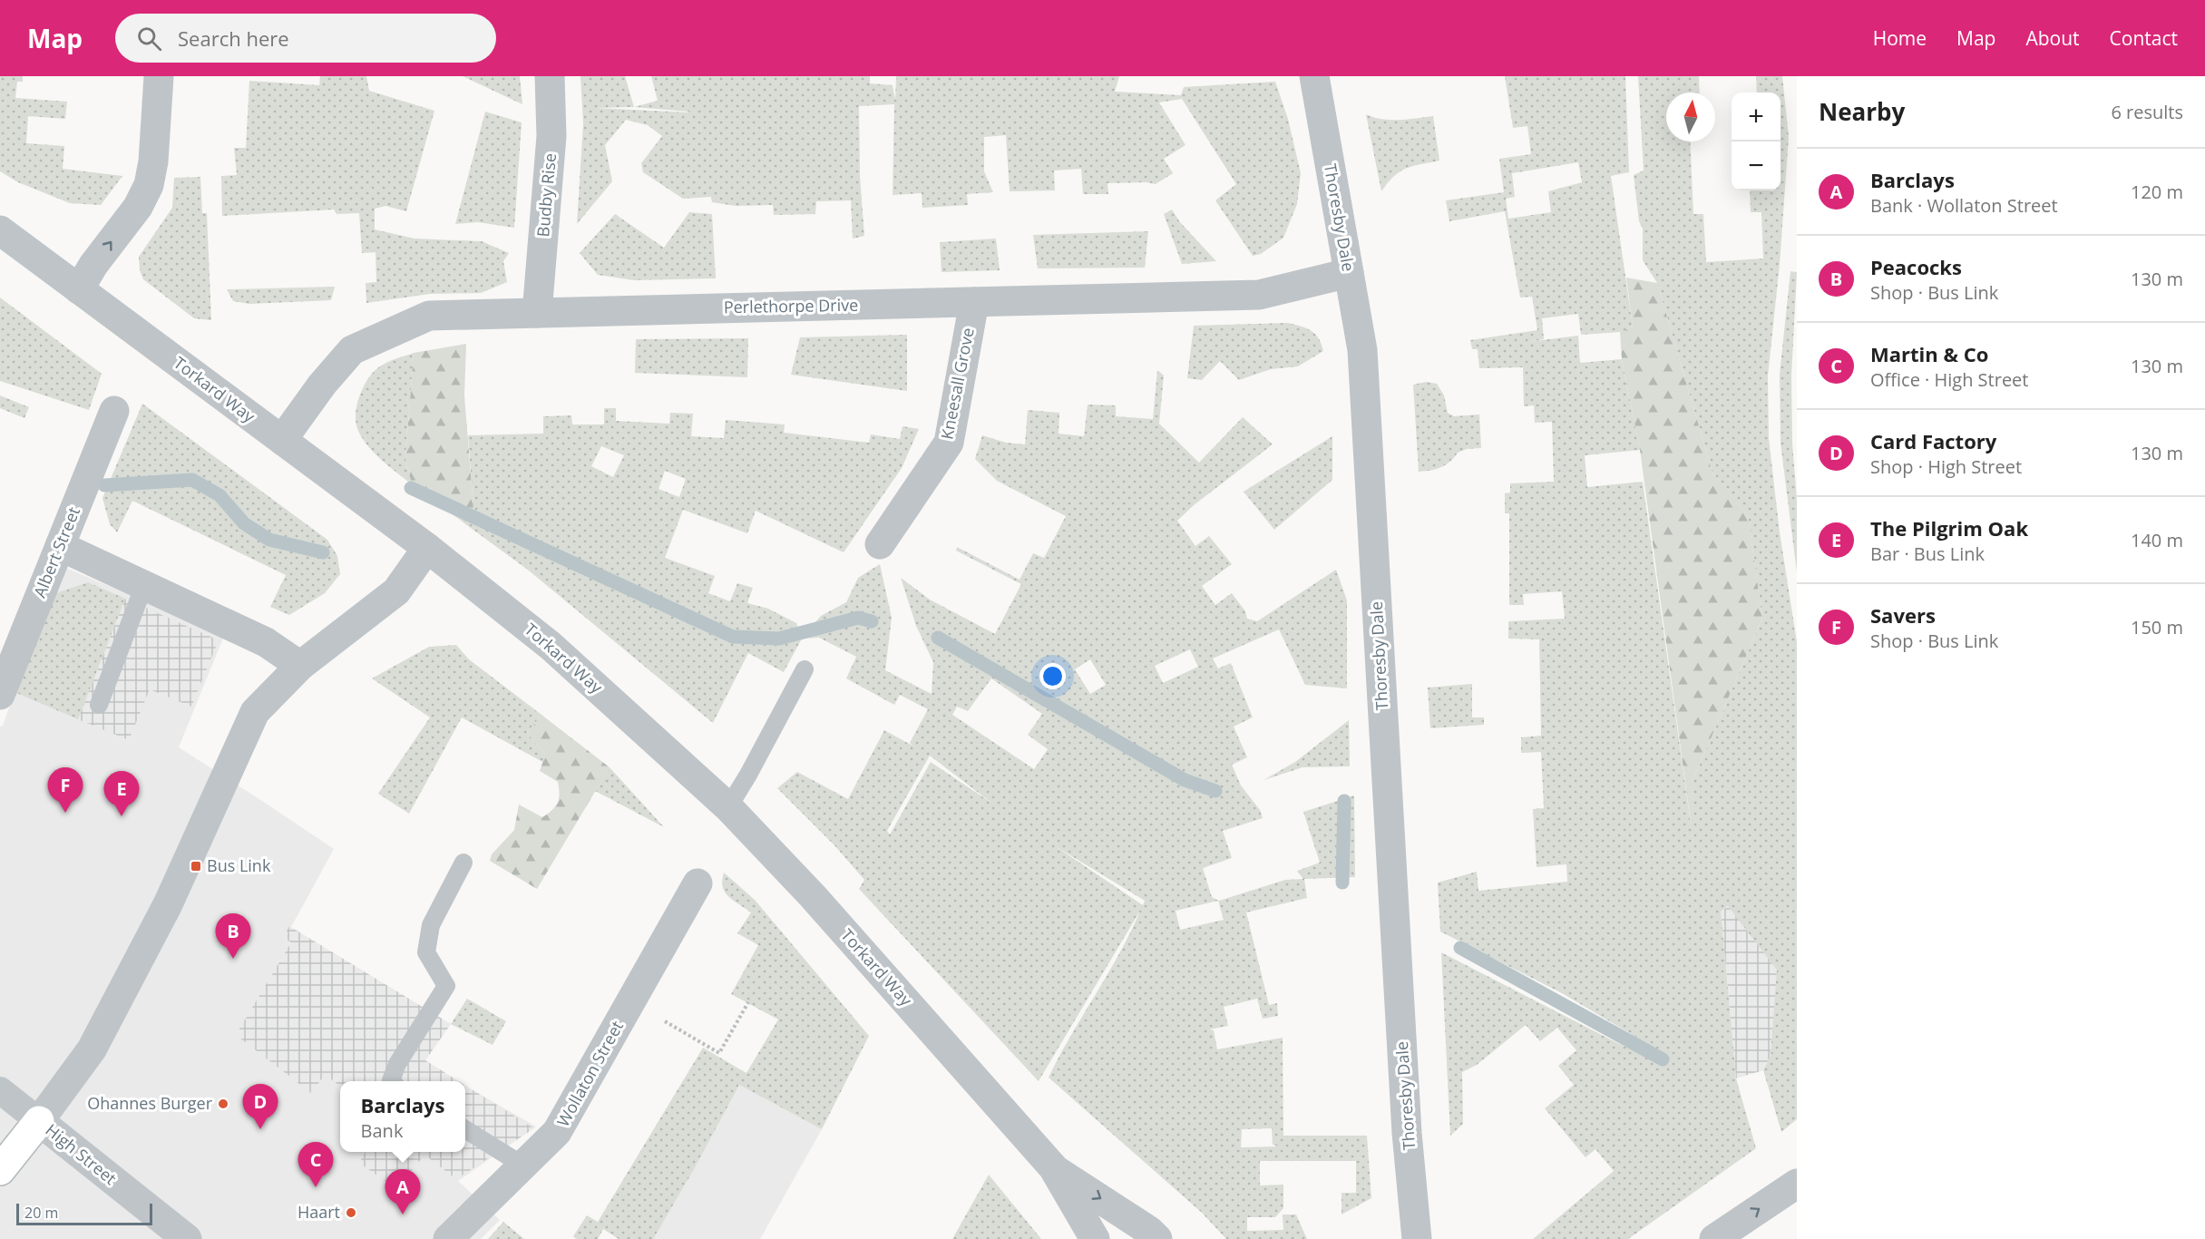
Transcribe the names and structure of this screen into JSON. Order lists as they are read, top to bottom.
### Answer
{
  "streets": {
    "street": [
      "Budby Rise",
      "Thoresby Dale",
      "Perlethorpe Drive",
      "Kneesall Grove",
      "Torkard Way",
      "Albert Street",
      "Wollaton Street",
      "High Street"
    ]
  },
  "crossings": [
    ["Budby Rise", "Perlethorpe Drive"],
    ["Thoresby Dale", "Perlethorpe Drive"],
    ["Perlethorpe Drive", "Kneesall Grove"],
    ["Perlethorpe Drive", "Torkard Way"]
  ],
  "places": {
    "transit": ["Bus Link"],
    "other": ["Ohannes Burger", "Haart"]
  },
  "scale_bar": "20 m",
  "north": "top",
  "page": {
    "header": "Map",
    "search": "Search here",
    "nav": [
      "Home",
      "Map",
      "About",
      "Contact"
    ],
    "heading": ["Nearby", "6 results"],
    "map_buttons": ["+", "−"],
    "list": [
      {
        "mark": "A",
        "name": "Barclays",
        "note": "Bank · Wollaton Street",
        "value": "120 m"
      },
      {
        "mark": "B",
        "name": "Peacocks",
        "note": "Shop · Bus Link",
        "value": "130 m"
      },
      {
        "mark": "C",
        "name": "Martin & Co",
        "note": "Office · High Street",
        "value": "130 m"
      },
      {
        "mark": "D",
        "name": "Card Factory",
        "note": "Shop · High Street",
        "value": "130 m"
      },
      {
        "mark": "E",
        "name": "The Pilgrim Oak",
        "note": "Bar · Bus Link",
        "value": "140 m"
      },
      {
        "mark": "F",
        "name": "Savers",
        "note": "Shop · Bus Link",
        "value": "150 m"
      }
    ],
    "pins": [
      "F",
      "E",
      "B",
      "D",
      "C",
      "A"
    ],
    "popup": ["Barclays", "Bank"],
    "scale": "20 m"
  }
}
